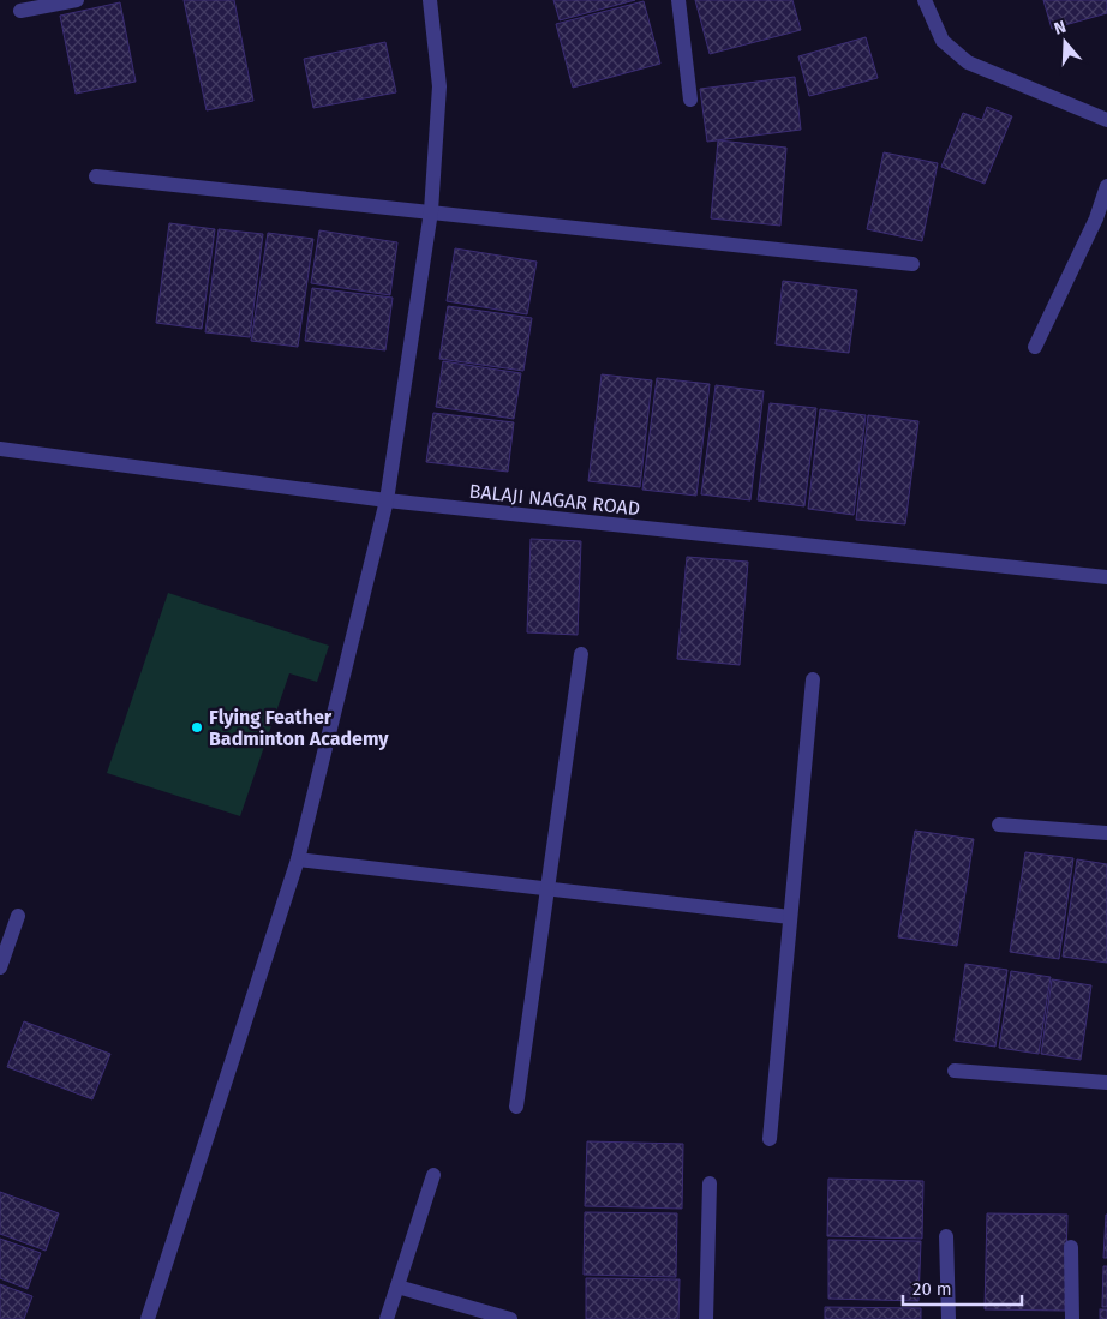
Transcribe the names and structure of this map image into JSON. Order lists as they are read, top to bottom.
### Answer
{
  "streets": {
    "street": ["BALAJI NAGAR ROAD"]
  },
  "places": ["Flying Feather Badminton Academy"],
  "scale_bar": "20 m",
  "north": "top"
}
